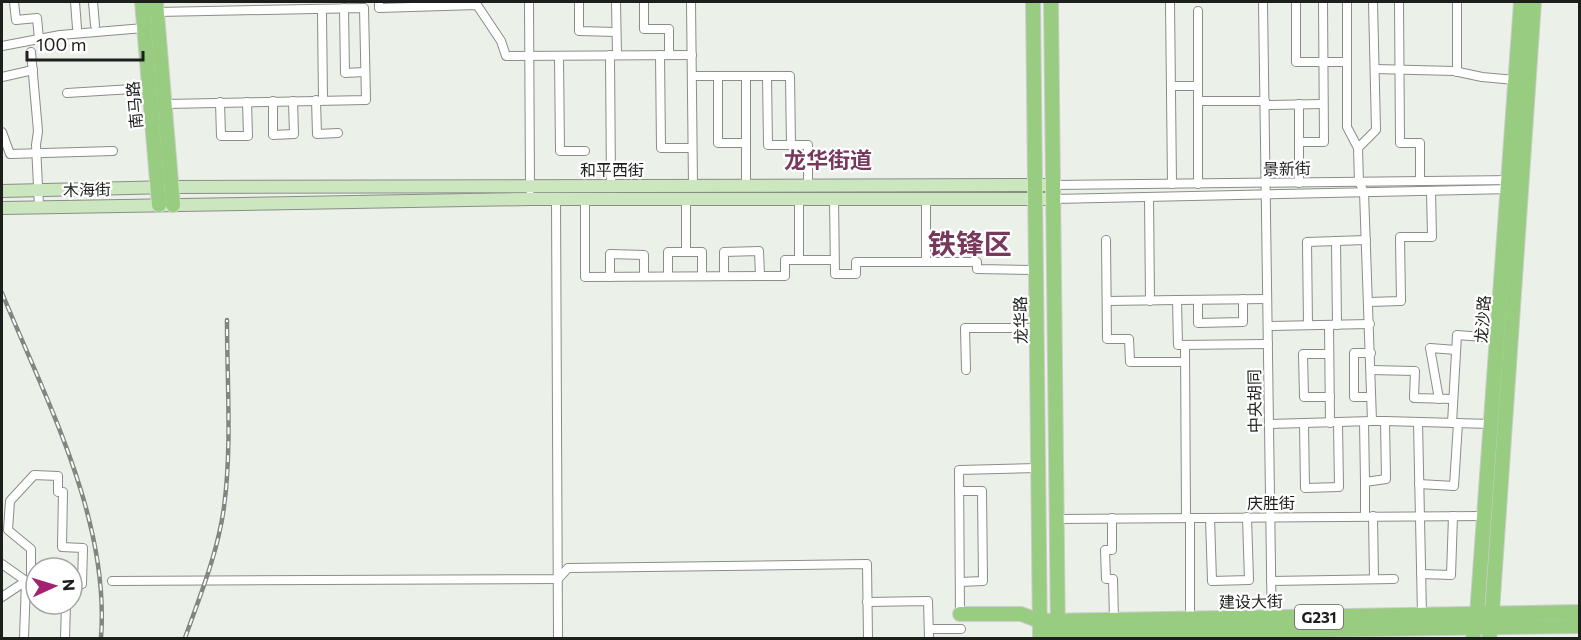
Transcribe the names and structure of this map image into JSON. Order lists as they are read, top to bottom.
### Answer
{
  "streets": {
    "main road": [
      "南马路",
      "和平西街",
      "木海街",
      "龙沙路",
      "龙华路",
      "建设大街",
      "G231"
    ],
    "street": ["景新街", "中央胡同", "庆胜街"]
  },
  "crossings": [
    ["南马路", "和平西街"],
    ["南马路", "木海街"],
    ["景新街", "和平西街"],
    ["景新街", "龙沙路"],
    ["景新街", "中央胡同"],
    ["和平西街", "木海街"],
    ["和平西街", "龙华路"],
    ["龙沙路", "庆胜街"],
    ["龙沙路", "建设大街"],
    ["龙华路", "建设大街"],
    ["中央胡同", "庆胜街"],
    ["中央胡同", "建设大街"]
  ],
  "districts": ["龙华街道", "铁锋区"],
  "scale_bar": "100 m",
  "north": "right"
}
